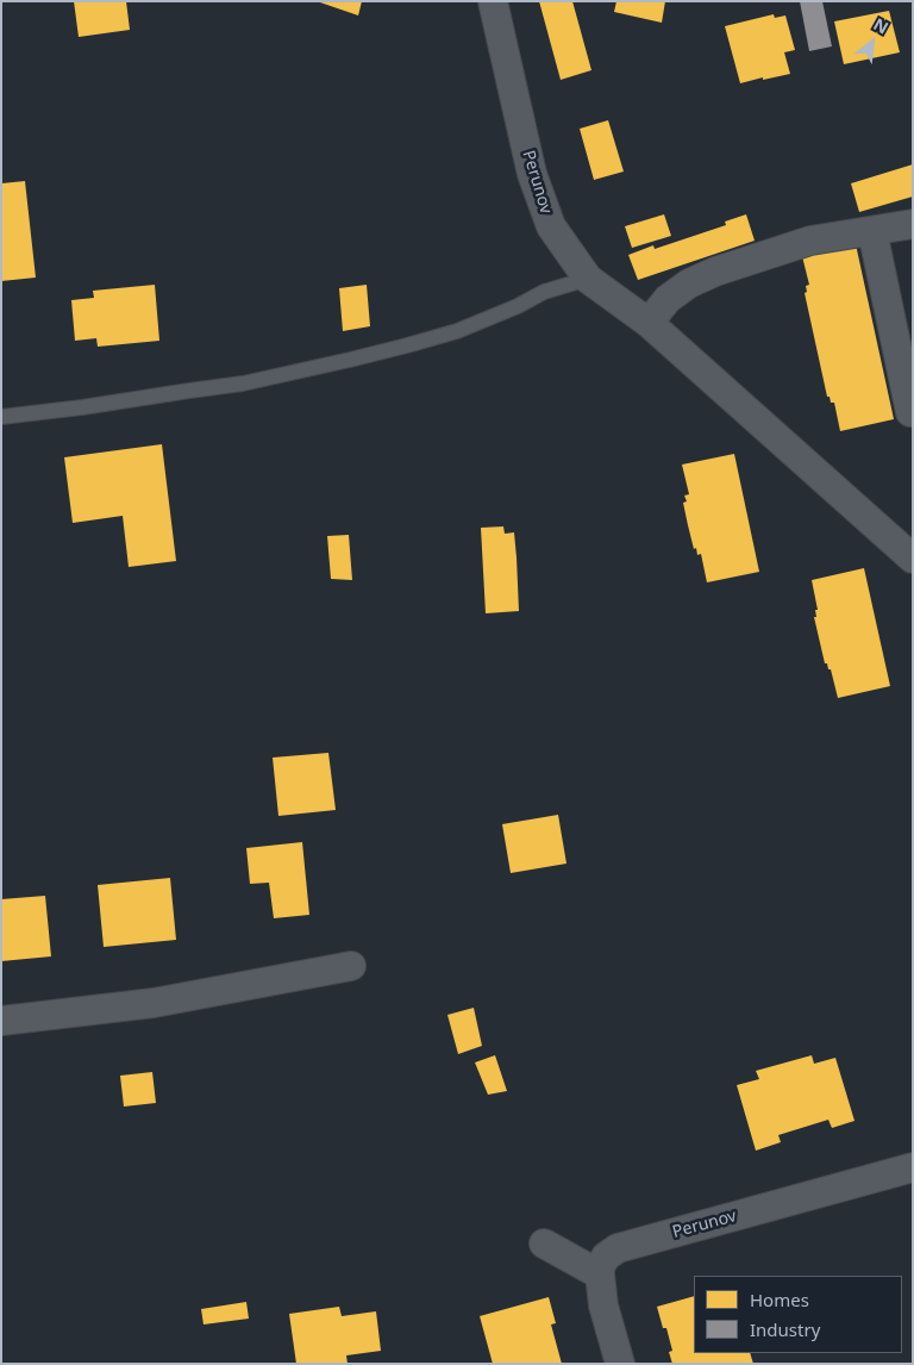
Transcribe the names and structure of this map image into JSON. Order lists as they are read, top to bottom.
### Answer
{
  "streets": {
    "street": ["Perunov"]
  },
  "legend": ["Homes", "Industry"],
  "north": "top right"
}
